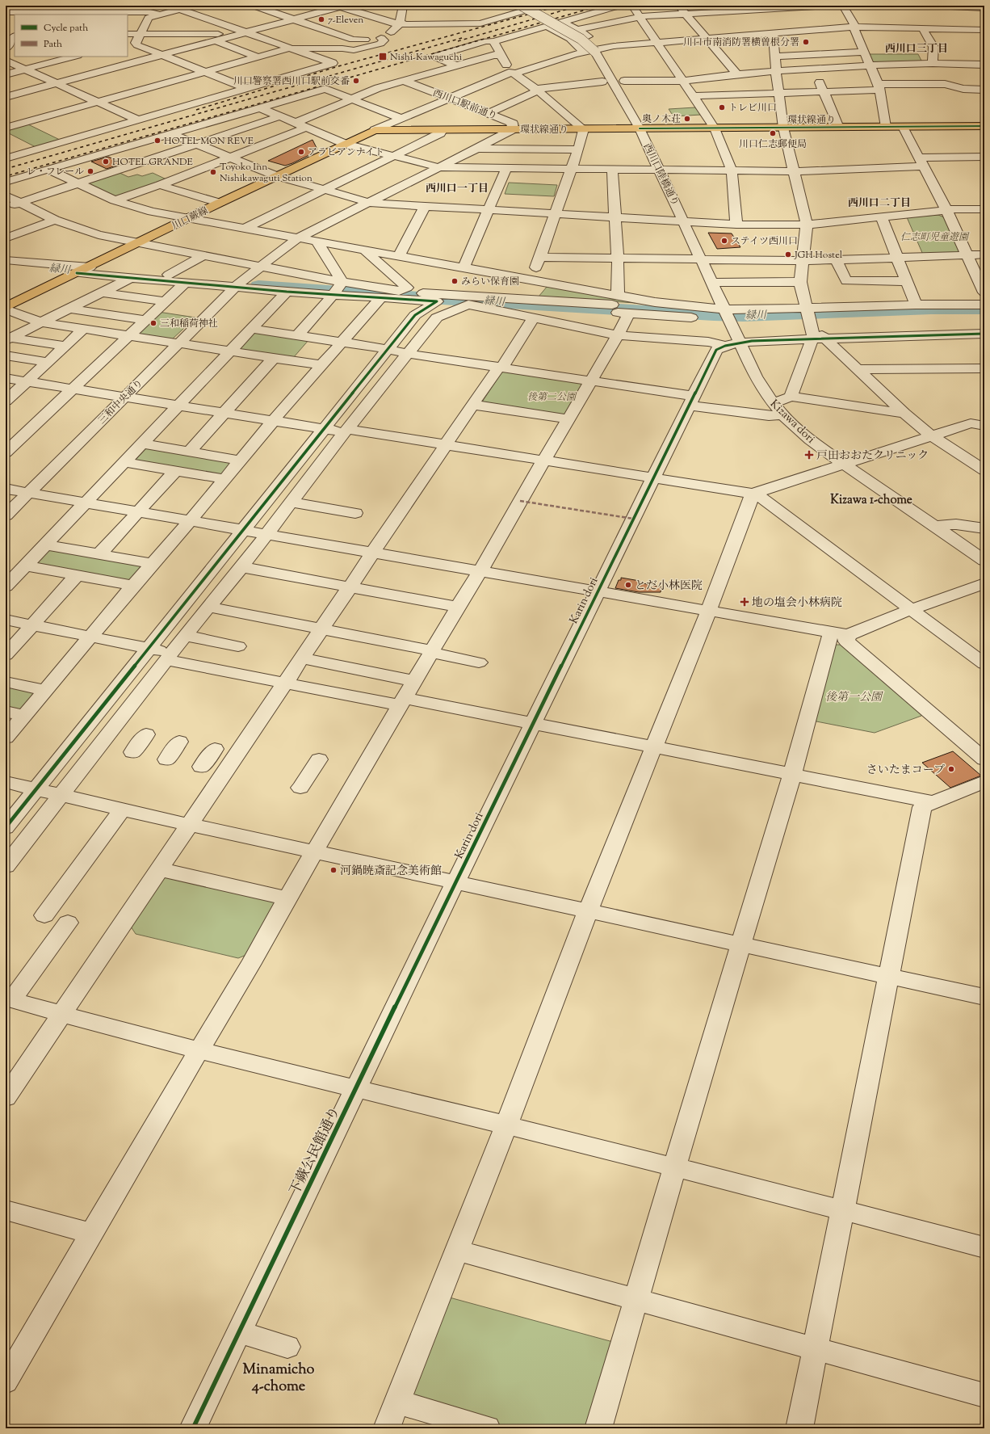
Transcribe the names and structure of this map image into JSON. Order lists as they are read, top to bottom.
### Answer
{
  "streets": {
    "main road": ["環状線通り", "川口蕨線"],
    "street": [
      "西川口駅前通り",
      "西川口陸橋通り",
      "三和中央通り",
      "Kizawa dori",
      "Karin dori",
      "下蕨公民館通り"
    ]
  },
  "crossings": [
    ["西川口駅前通り", "環状線通り"],
    ["西川口駅前通り", "三和中央通り"],
    ["環状線通り", "西川口陸橋通り"],
    ["環状線通り", "川口蕨線"],
    ["環状線通り", "三和中央通り"],
    ["西川口陸橋通り", "Kizawa dori"],
    ["Kizawa dori", "Karin dori"],
    ["Karin dori", "下蕨公民館通り"]
  ],
  "districts": [
    "西川口三丁目",
    "西川口一丁目",
    "西川口二丁目",
    "Kizawa 1-chome",
    "Minamicho 4-chome"
  ],
  "water": ["緑川"],
  "parks": ["仁志町児童遊園", "後第二公園", "後第一公園"],
  "places": {
    "other": [
      "7-Eleven",
      "川口市南消防署横曽根分署",
      "川口警察署西川口駅前交番",
      "トレビ川口",
      "奥ノ木荘",
      "川口仁志郵便局",
      "HOTEL MON REVE",
      "アラビアンナイト",
      "HOTEL GRANDE",
      "レ・フレール",
      "Toyoko Inn Nishikawaguti Station",
      "ステイツ西川口",
      "JGH Hostel",
      "みらい保育園",
      "三和稲荷神社",
      "とだ小林医院",
      "さいたまコープ",
      "河鍋暁斎記念美術館"
    ],
    "transit": ["Nishi-Kawaguchi"],
    "health": ["戸田おおたクリニック", "地の塩会小林病院"]
  },
  "legend": ["Cycle path", "Path"]
}
